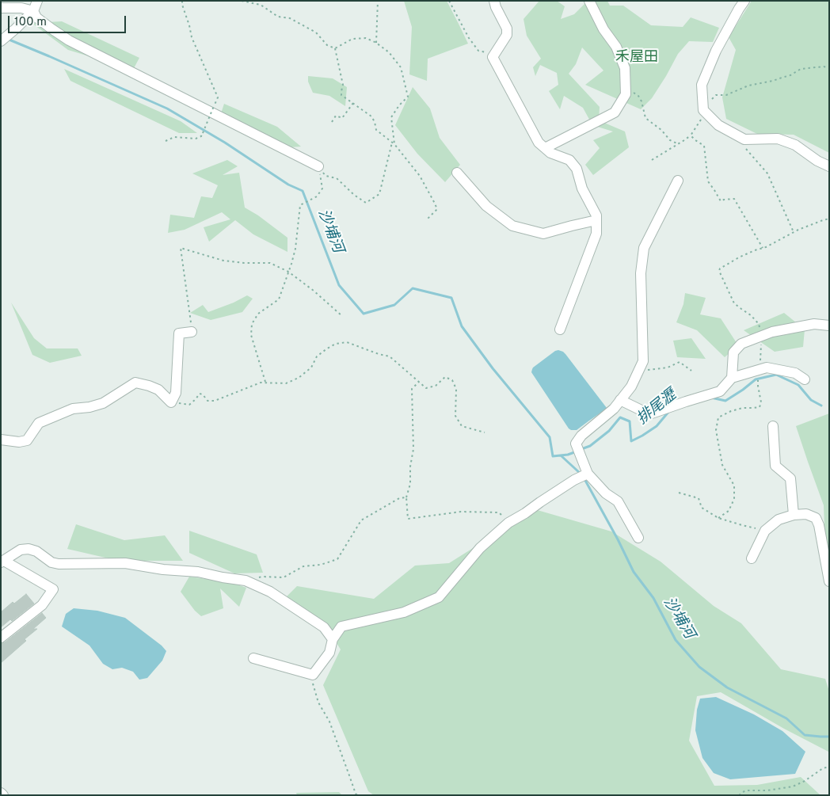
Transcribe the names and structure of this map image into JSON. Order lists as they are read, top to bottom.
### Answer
{
  "water": ["沙埔河", "排尾瀝"],
  "parks": ["禾屋田"],
  "scale_bar": "100 m"
}
